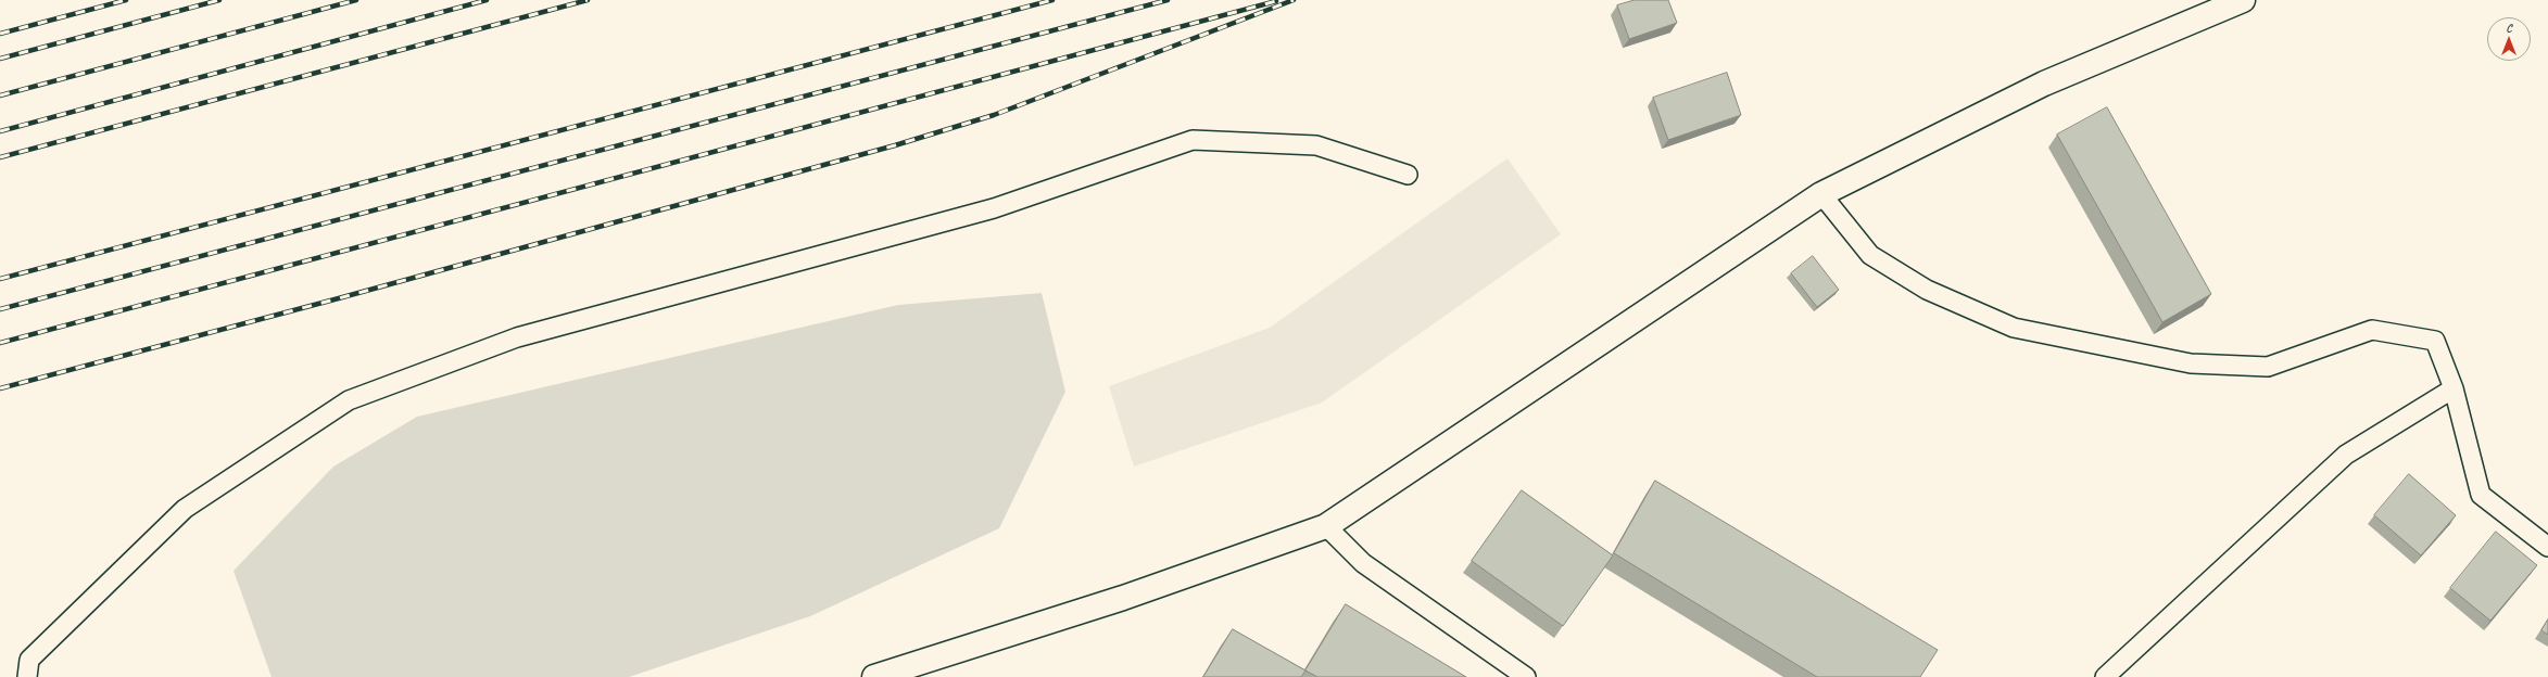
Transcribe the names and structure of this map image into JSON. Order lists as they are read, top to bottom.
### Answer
{
  "north": "top"
}
